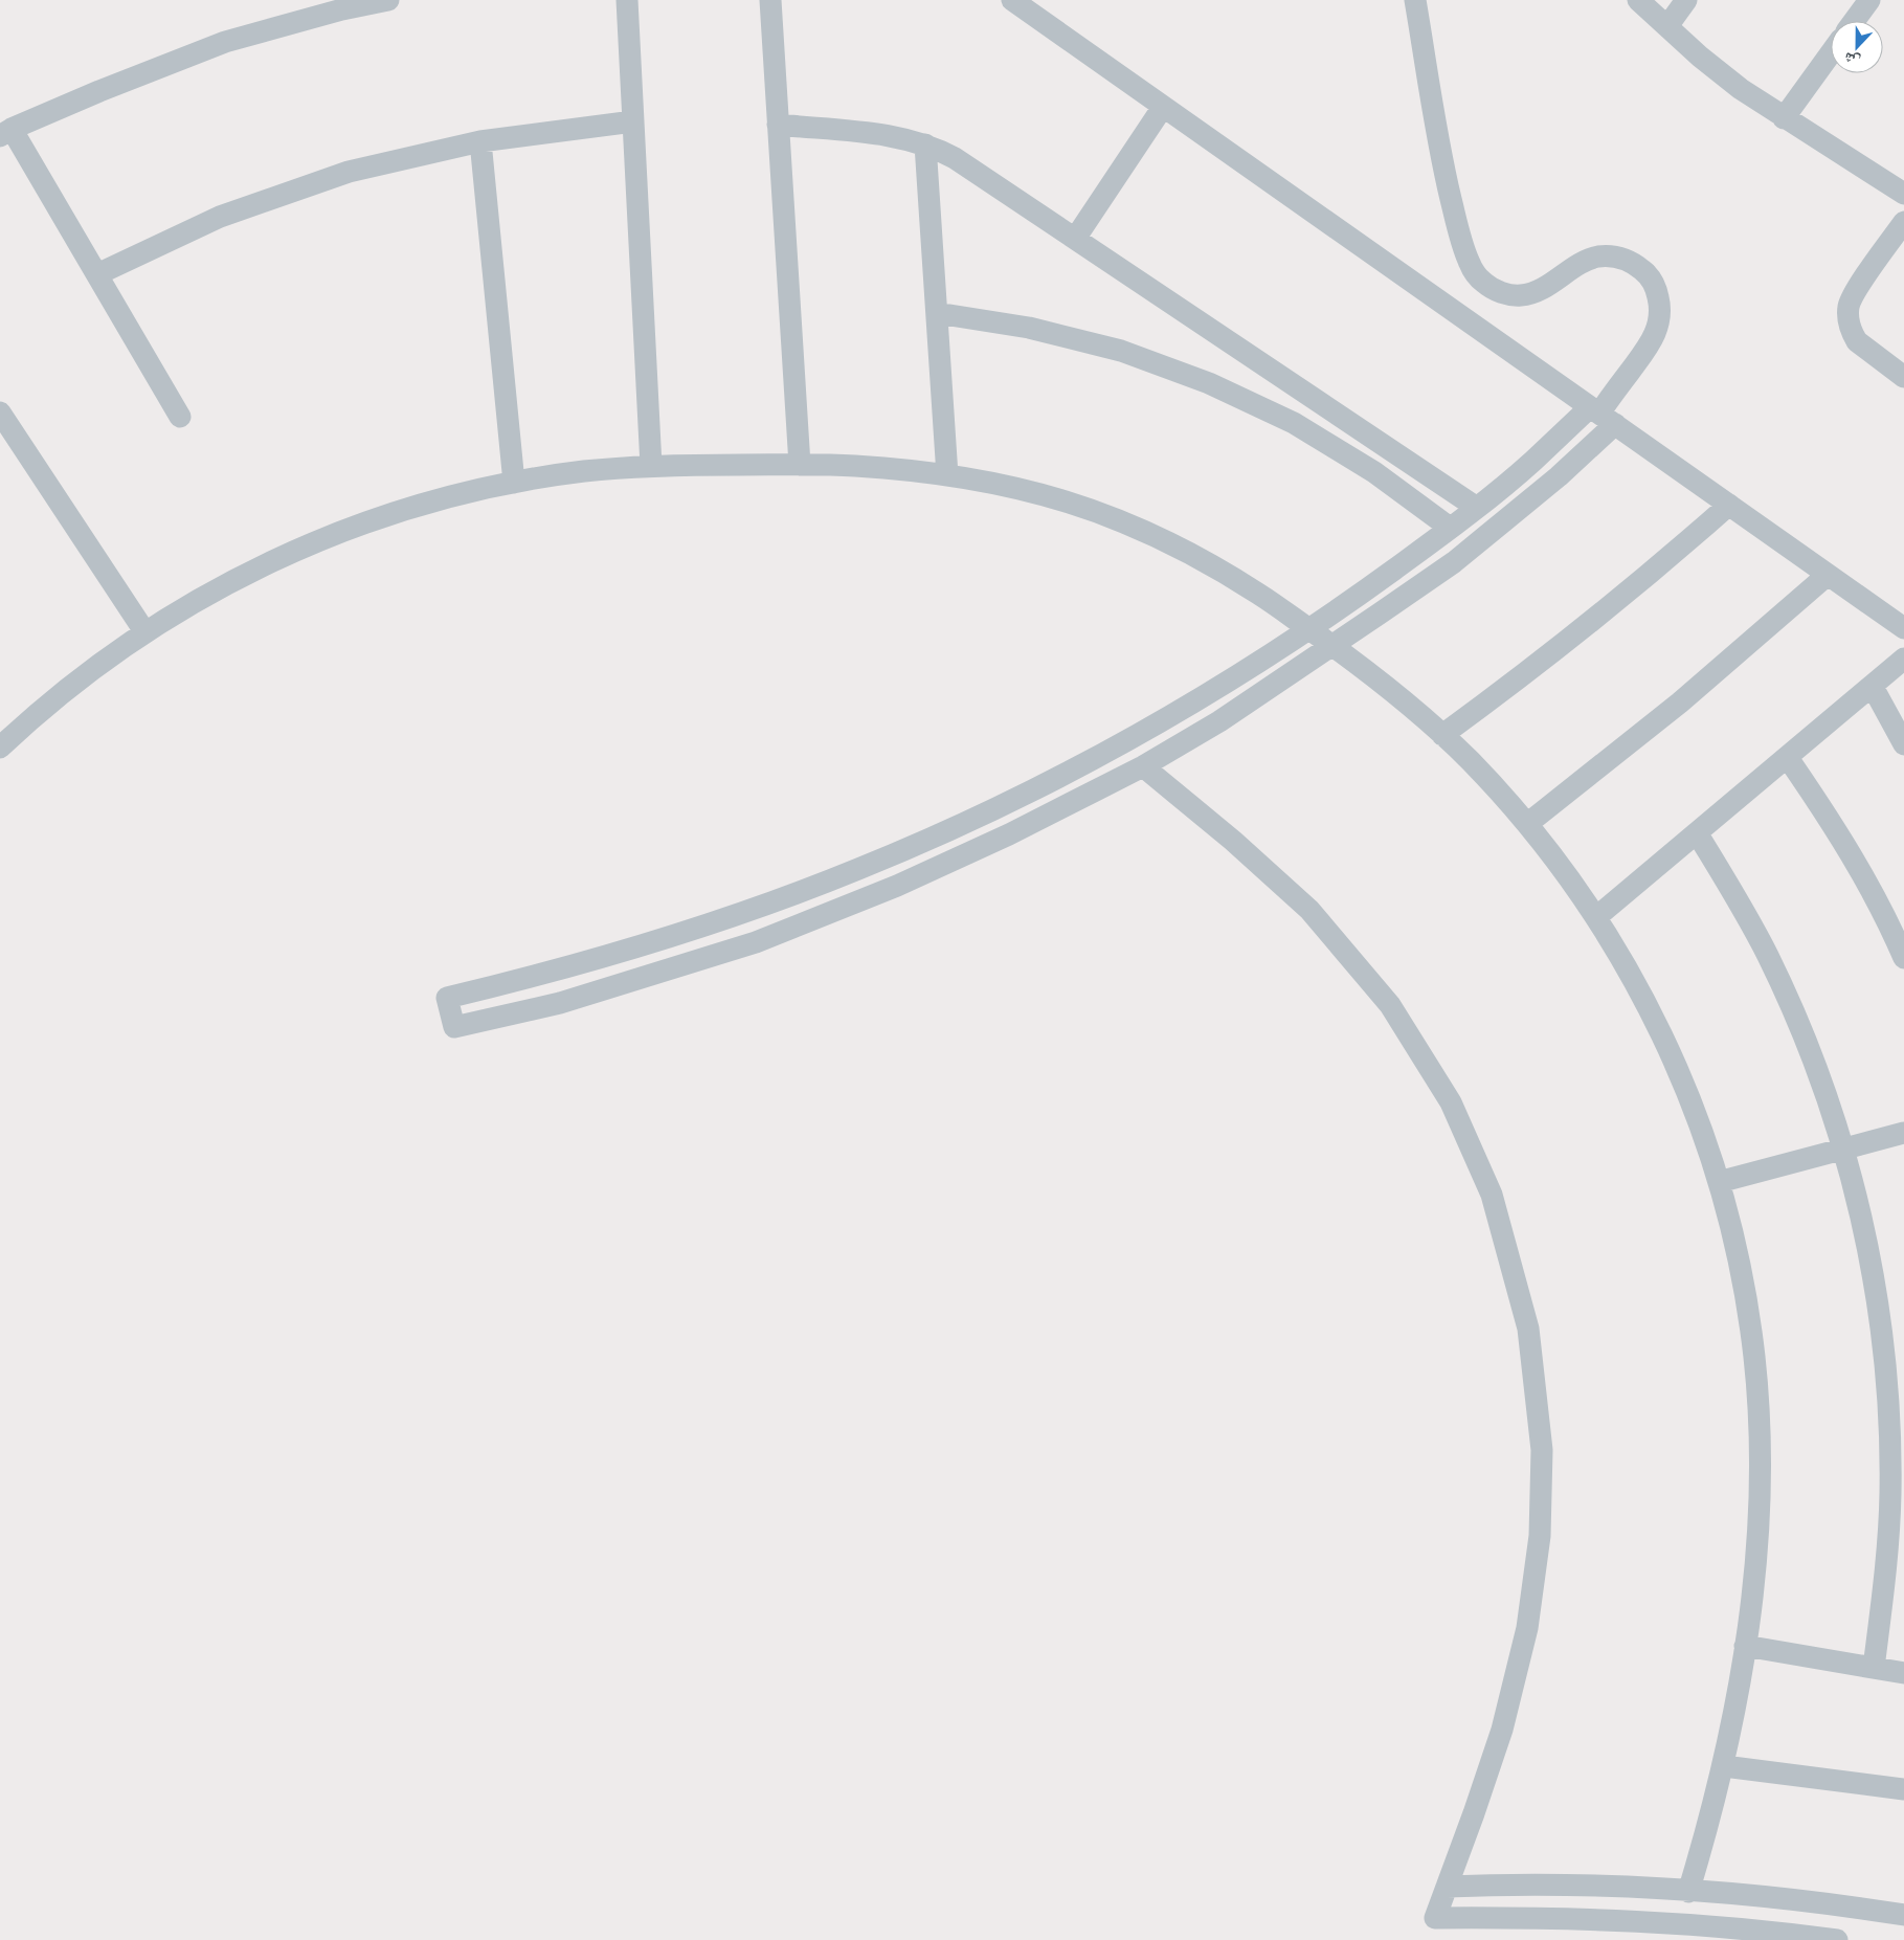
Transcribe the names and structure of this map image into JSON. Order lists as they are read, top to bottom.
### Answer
{
  "north": "bottom"
}
